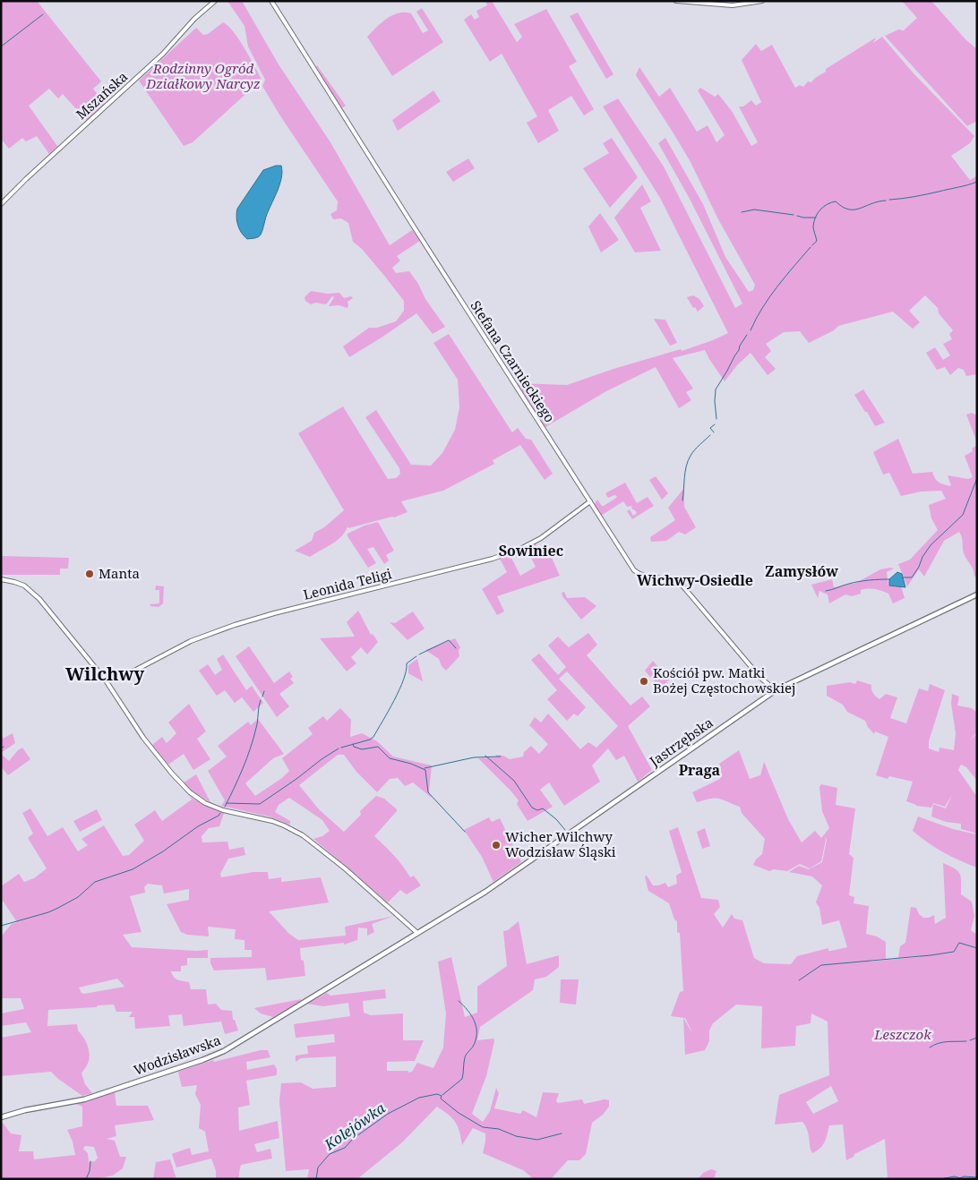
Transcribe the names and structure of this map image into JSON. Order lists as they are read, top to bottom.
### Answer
{
  "streets": {
    "main road": ["Jastrzębska", "Wodzisławska"],
    "street": ["Mszańska", "Stefana Czarnieckiego", "Leonida Teligi"]
  },
  "crossings": [
    ["Stefana Czarnieckiego", "Leonida Teligi"],
    ["Stefana Czarnieckiego", "Jastrzębska"],
    ["Jastrzębska", "Wodzisławska"]
  ],
  "districts": [
    "Sowiniec",
    "Zamysłów",
    "Wichwy-Osiedle",
    "Wilchwy",
    "Praga"
  ],
  "water": ["Kolejówka"],
  "parks": ["Rodzinny Ogród Działkowy Narcyz", "Leszczok"],
  "places": ["Manta", "Kościół pw. Matki Bożej Częstochowskiej", "Wicher Wilchwy Wodzisław Śląski"]
}
